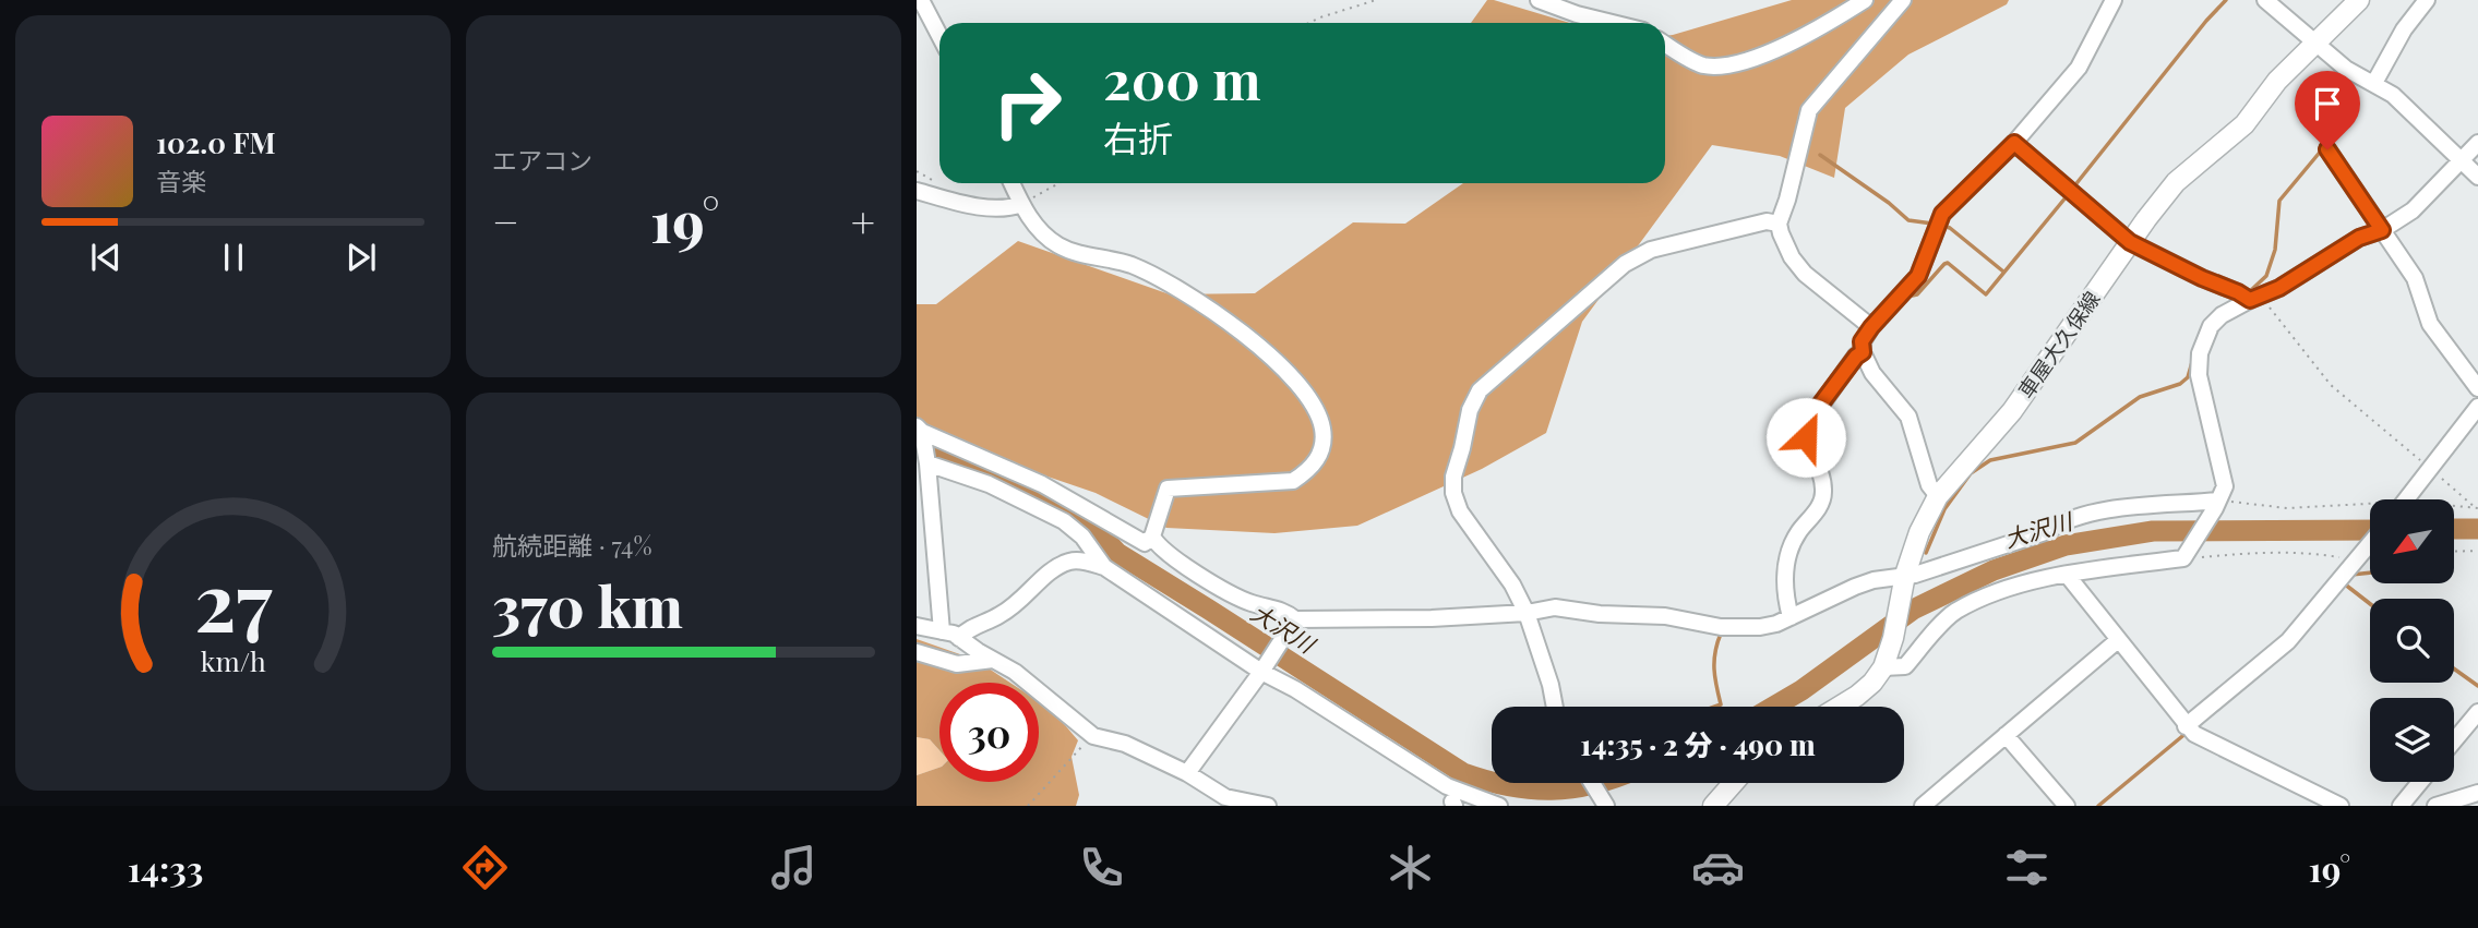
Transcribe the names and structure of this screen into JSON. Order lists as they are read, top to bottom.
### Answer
{
  "streets": {
    "main road": ["車屋大久保線"]
  },
  "water": ["大沢川"],
  "north": "bottom left",
  "page": {
    "tile": [
      "エアコン",
      ["航続距離 · 74%", "370 km"]
    ],
    "turn": ["200 m", "右折"],
    "song": ["102.0 FM", "音楽"],
    "heat": ["−", "19°", "+"],
    "limit": "30",
    "trip": "14:35 · 2 分 · 490 m",
    "tabs": ["14:33", "19°"],
    "gauge": ["27", "km/h"]
  }
}
